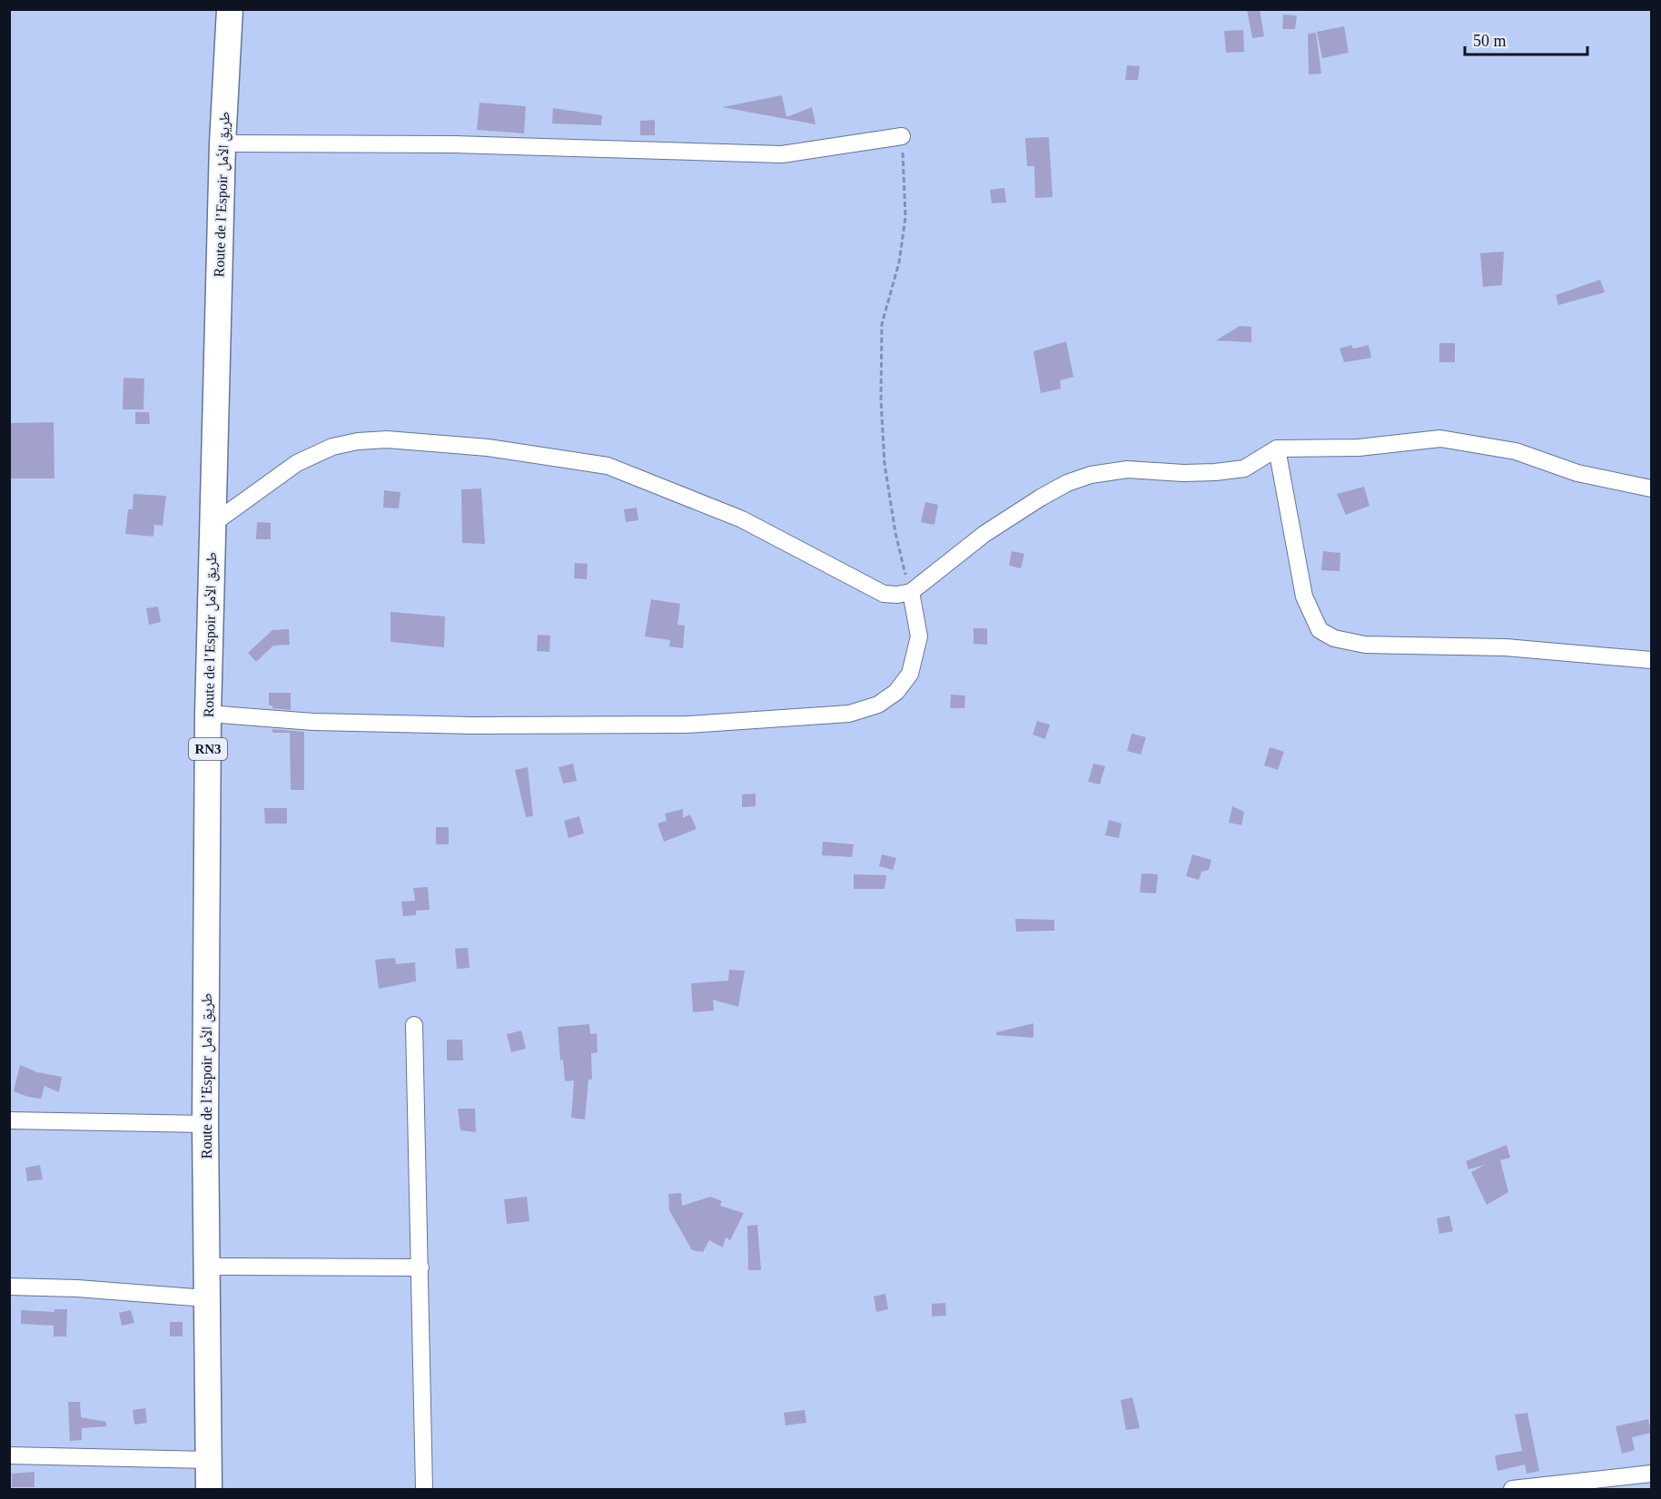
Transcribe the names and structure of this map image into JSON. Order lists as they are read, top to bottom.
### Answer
{
  "streets": {
    "highway": ["Route de l’Espoir طريق الأمل", "RN3"]
  },
  "scale_bar": "50 m"
}
